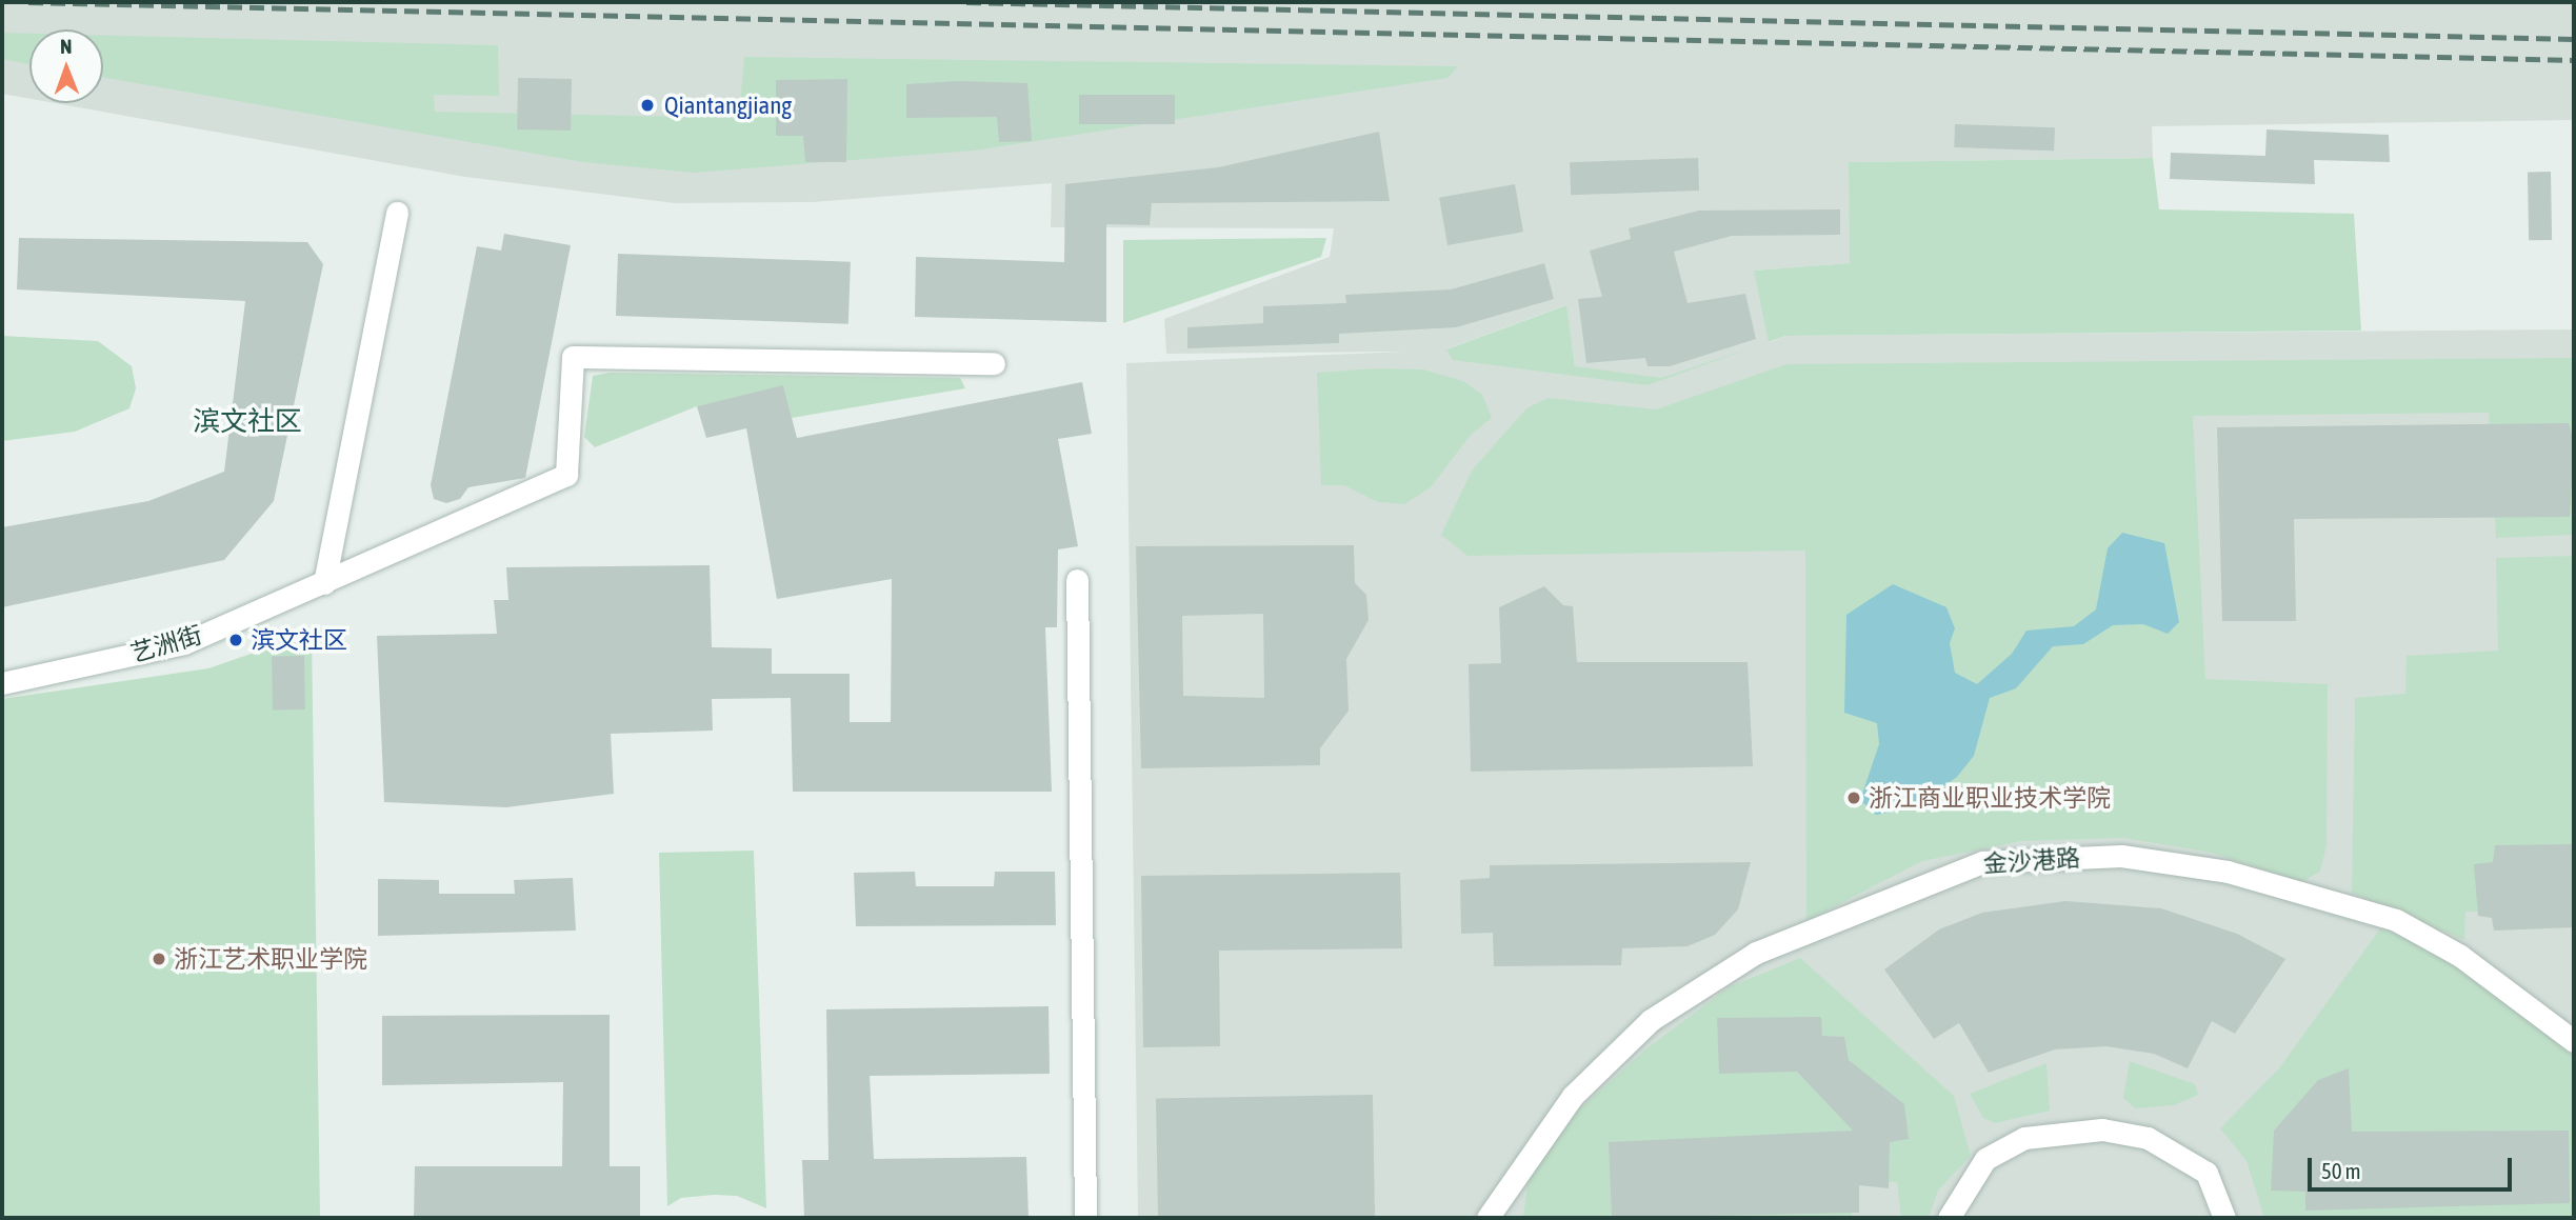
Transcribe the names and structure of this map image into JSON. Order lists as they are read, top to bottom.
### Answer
{
  "streets": {
    "street": ["艺洲街", "金沙港路"]
  },
  "districts": ["滨文社区"],
  "places": [
    "Qiantangjiang",
    "滨文社区",
    "浙江商业职业技术学院",
    "浙江艺术职业学院"
  ],
  "scale_bar": "50 m",
  "north": "top"
}
